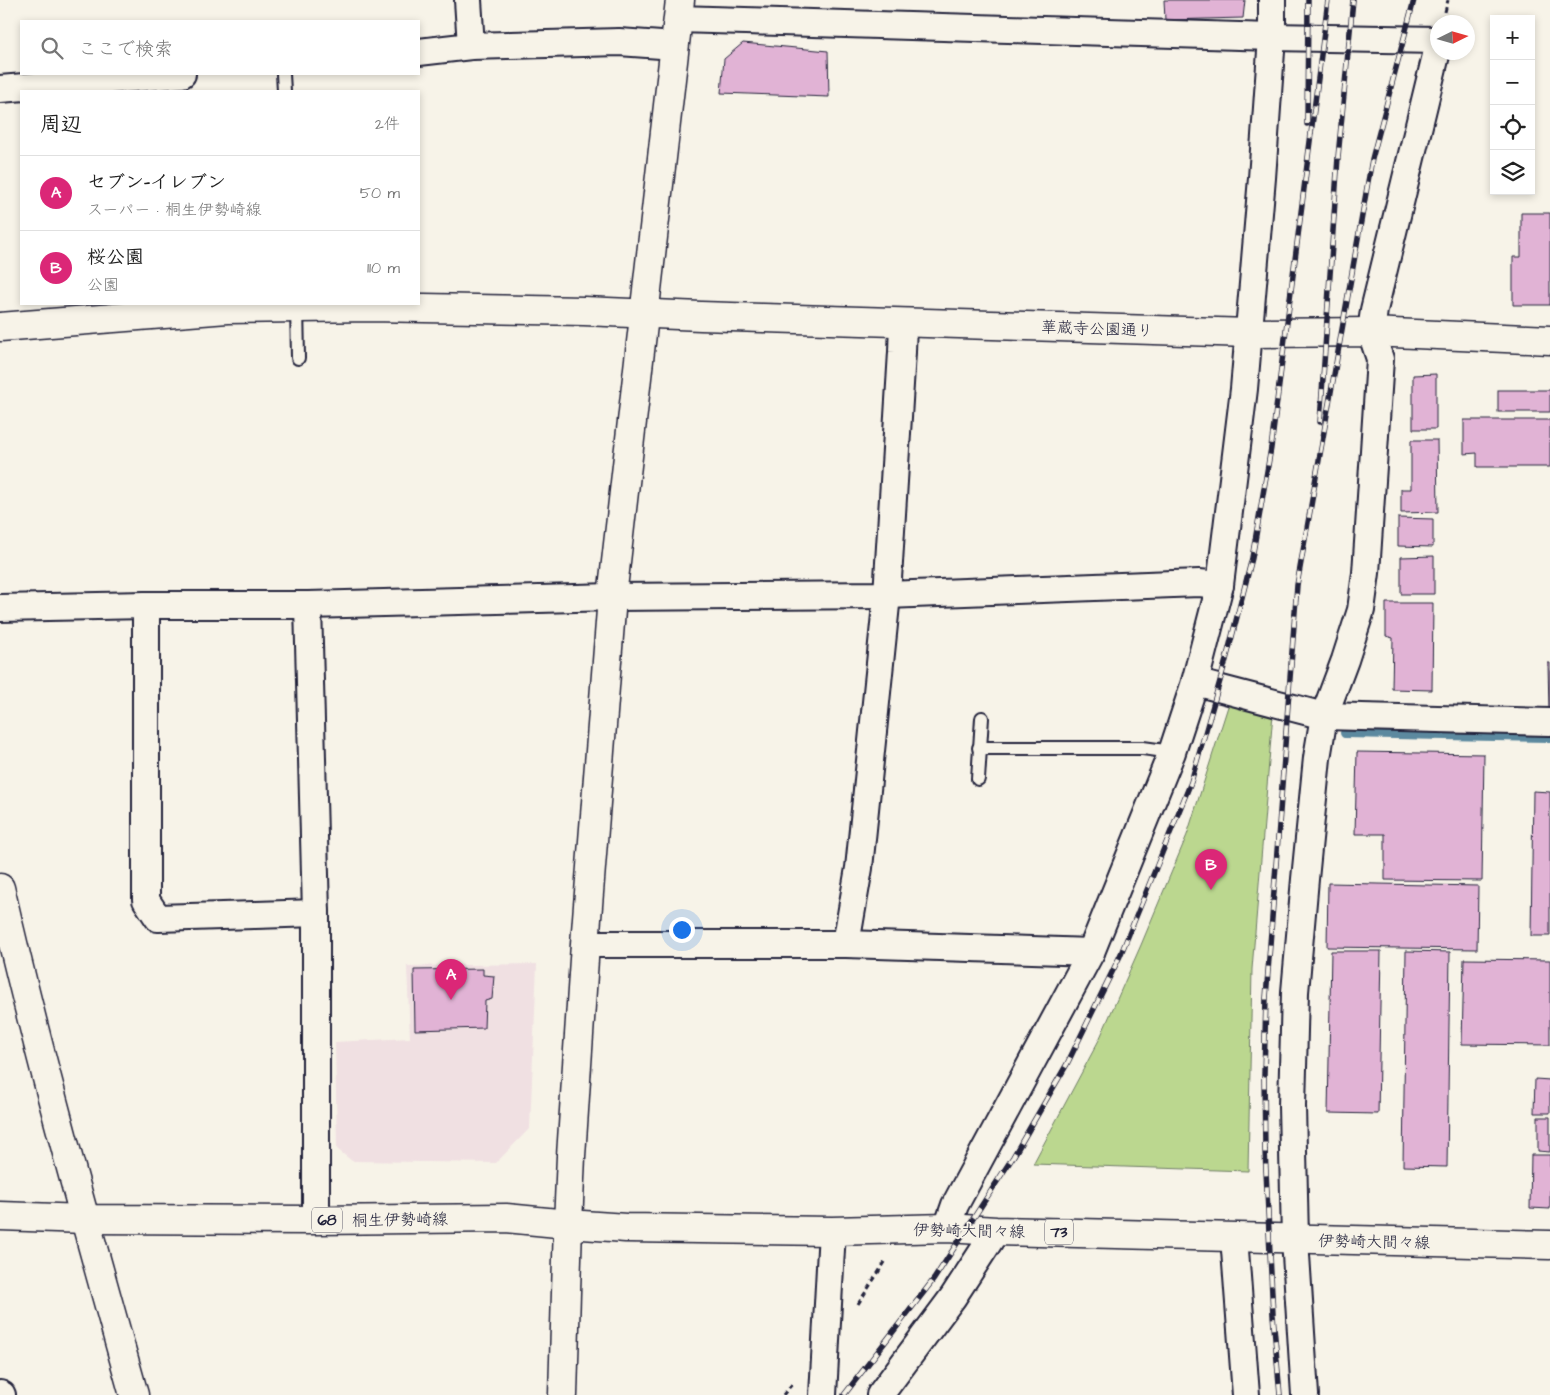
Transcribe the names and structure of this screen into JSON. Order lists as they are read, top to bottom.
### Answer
{
  "streets": {
    "street": [
      "華蔵寺公園通り",
      "桐生伊勢崎線",
      "68",
      "伊勢崎大間々線",
      "73"
    ]
  },
  "crossings": [
    ["桐生伊勢崎線", "伊勢崎大間々線"]
  ],
  "north": "right",
  "page": {
    "map_buttons": ["+", "−"],
    "search": "ここで検索",
    "heading": ["周辺", "2件"],
    "list": [
      {
        "mark": "A",
        "name": "セブン-イレブン",
        "note": "スーパー · 桐生伊勢崎線",
        "value": "50 m"
      },
      {
        "mark": "B",
        "name": "桜公園",
        "note": "公園",
        "value": "110 m"
      }
    ],
    "pins": ["B", "A"]
  }
}
